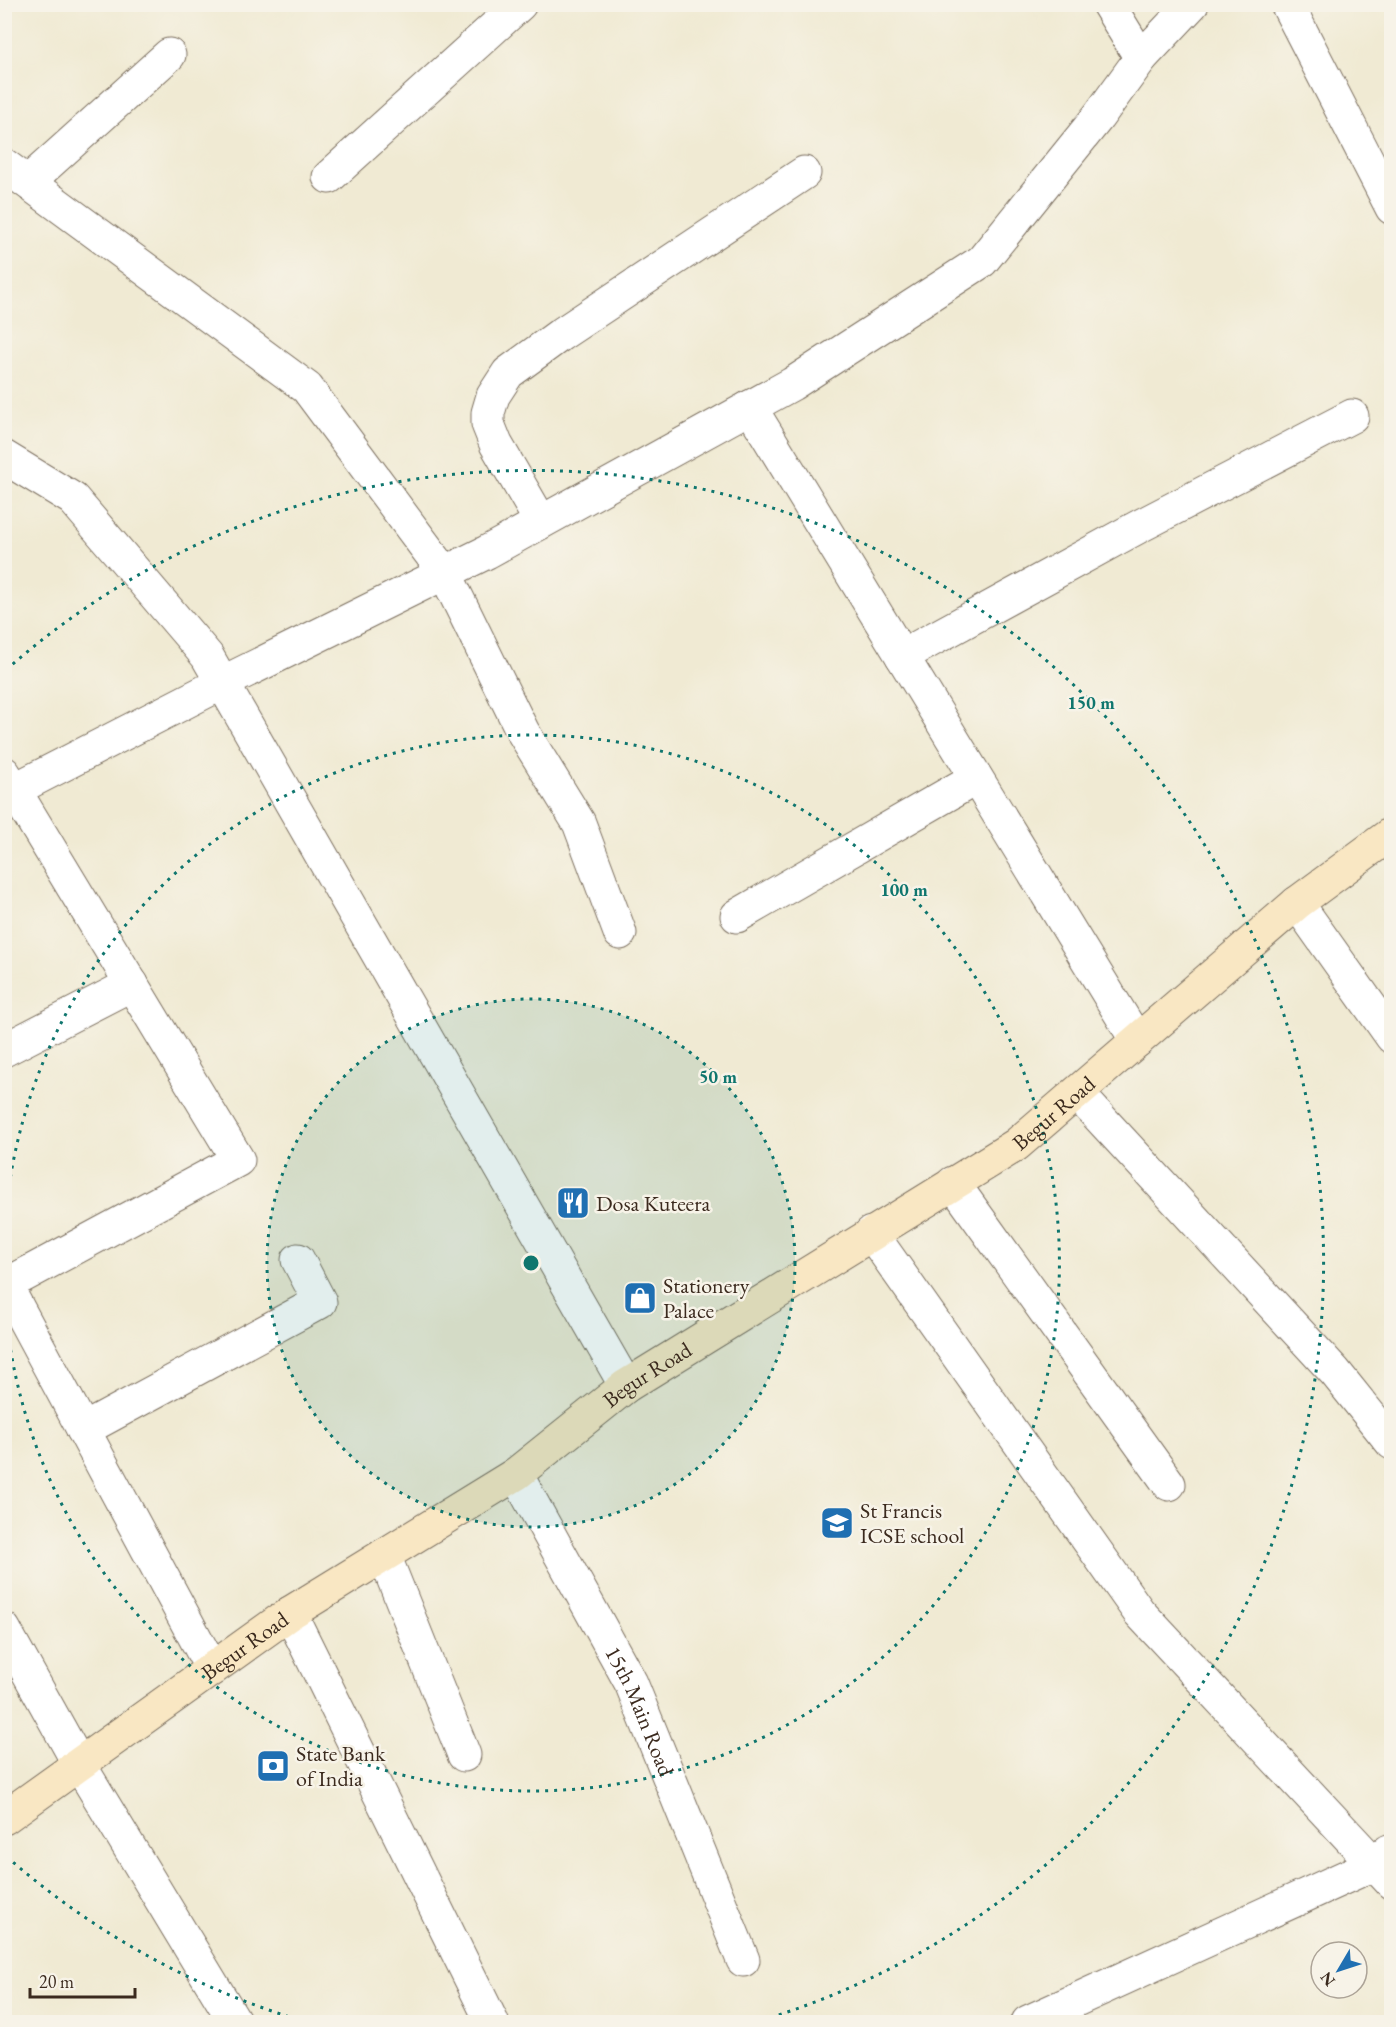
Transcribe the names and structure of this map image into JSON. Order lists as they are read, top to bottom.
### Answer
{
  "streets": {
    "main road": ["Begur Road"],
    "street": ["15th Main Road"]
  },
  "crossings": [
    ["Begur Road", "15th Main Road"]
  ],
  "places": {
    "restaurant": ["Dosa Kuteera"],
    "shop": ["Stationery Palace"],
    "school or university": ["St Francis ICSE school"],
    "bank": ["State Bank of India"]
  },
  "scale_bar": "20 m",
  "north": "bottom left",
  "rings": ["150 m", "100 m", "50 m"]
}
